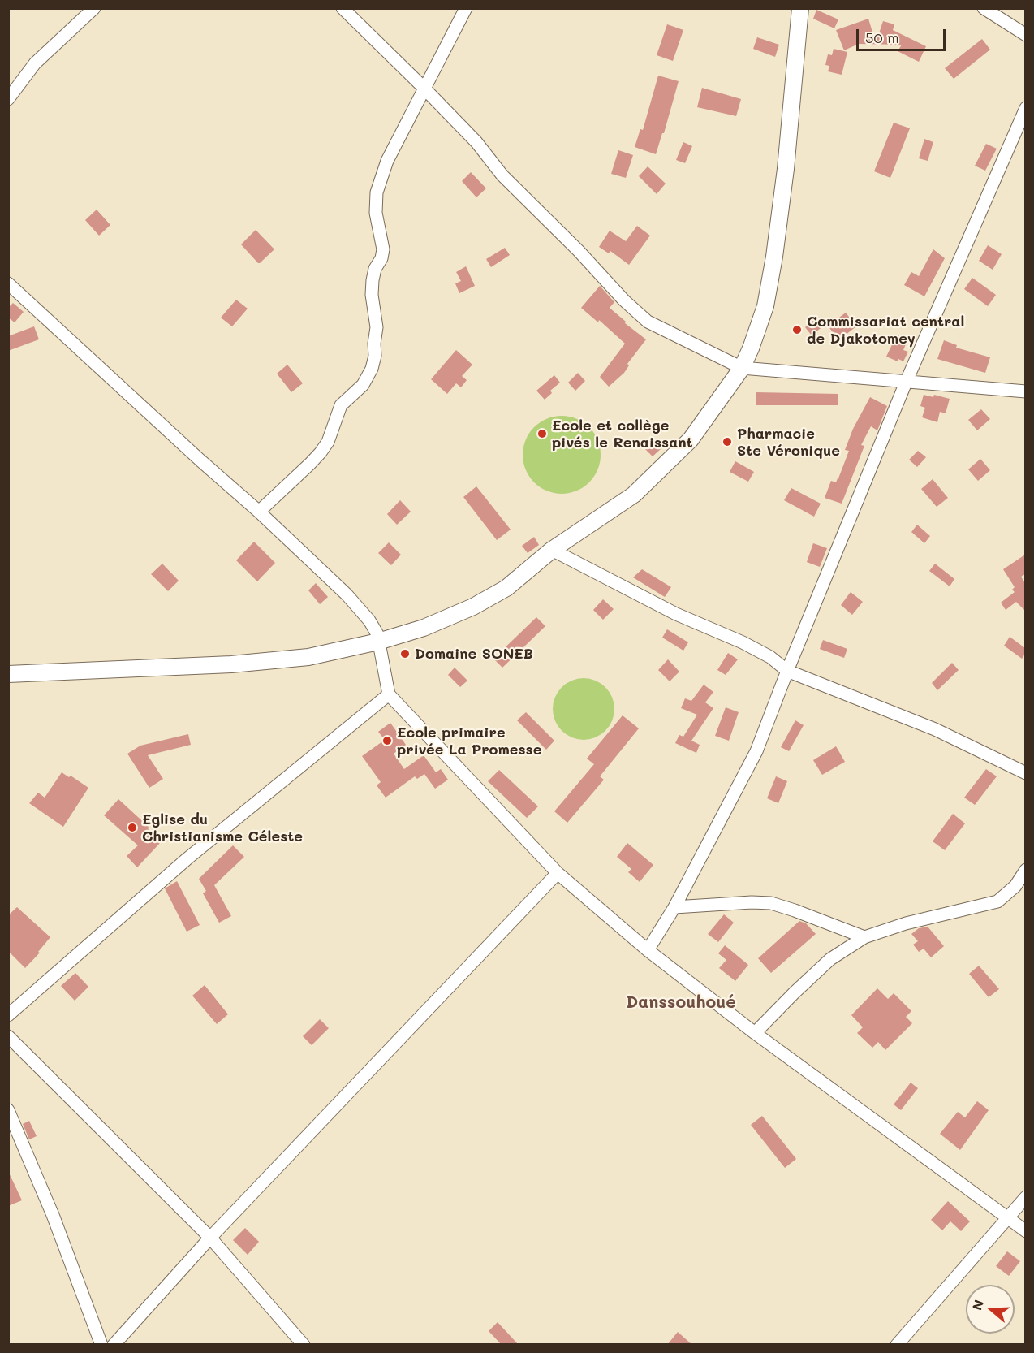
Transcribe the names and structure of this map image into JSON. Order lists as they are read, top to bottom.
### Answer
{
  "districts": ["Danssouhoué"],
  "places": [
    "Commissariat central de Djakotomey",
    "Ecole et collège pivés le Renaissant",
    "Pharmacie Ste Véronique",
    "Domaine SONEB",
    "Ecole primaire privée La Promesse",
    "Eglise du Christianisme Céleste"
  ],
  "scale_bar": "50 m",
  "north": "left"
}
